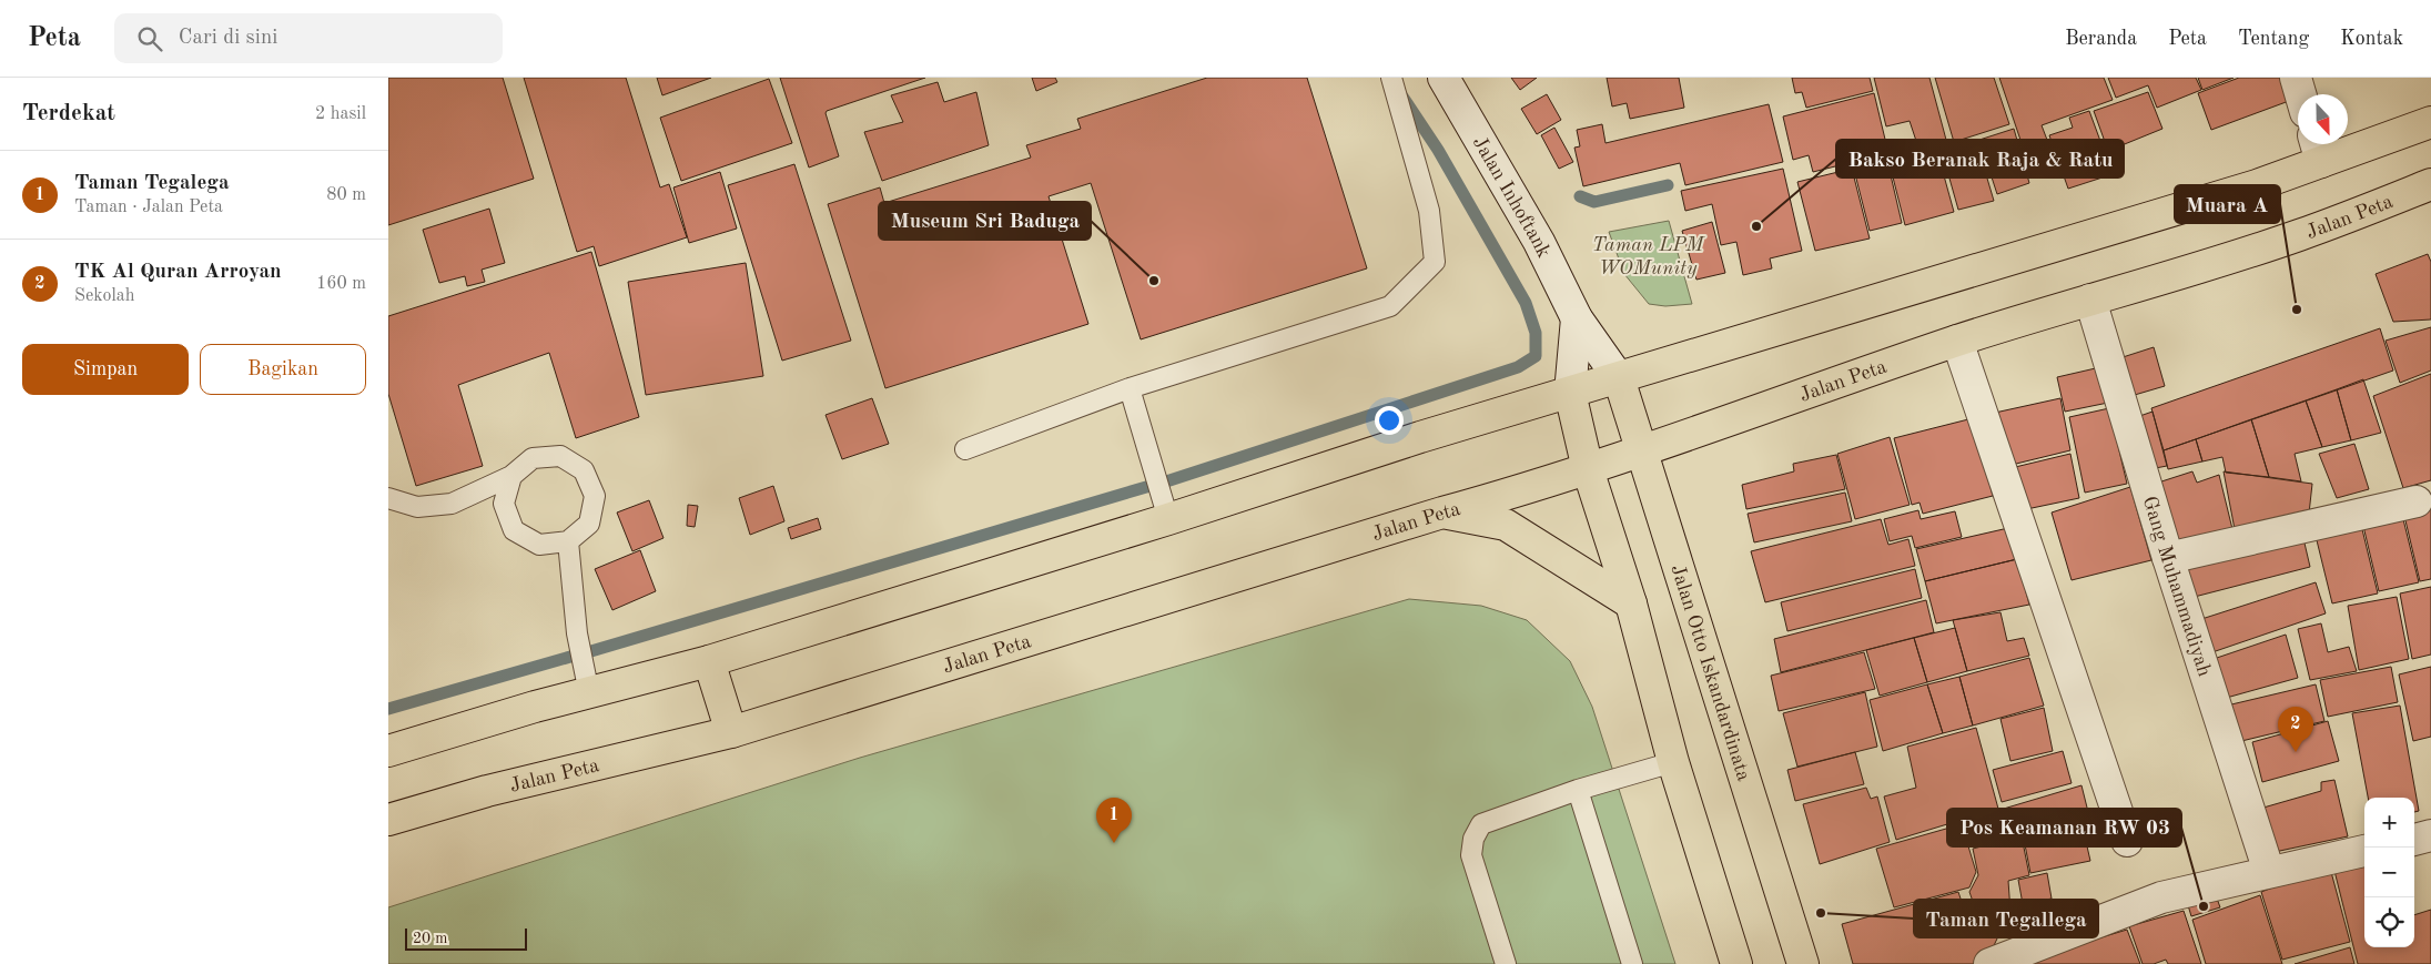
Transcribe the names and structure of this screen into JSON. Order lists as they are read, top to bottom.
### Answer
{
  "streets": {
    "main road": ["Jalan Peta", "Jalan Otto Iskandardinata"],
    "street": ["Jalan Inhoftank", "Gang Muhammadiyah"]
  },
  "crossings": [
    ["Jalan Inhoftank", "Jalan Otto Iskandardinata"],
    ["Jalan Peta", "Gang Muhammadiyah"],
    ["Jalan Peta", "Jalan Otto Iskandardinata"]
  ],
  "parks": ["Taman LPM WOMunity"],
  "places": [
    "Bakso Beranak Raja & Ratu",
    "Museum Sri Baduga",
    "Muara A",
    "Pos Keamanan RW 03",
    "Taman Tegallega"
  ],
  "scale_bar": "20 m",
  "north": "bottom",
  "page": {
    "header": "Peta",
    "search": "Cari di sini",
    "nav": [
      "Beranda",
      "Peta",
      "Tentang",
      "Kontak"
    ],
    "heading": ["Terdekat", "2 hasil"],
    "list": [
      {
        "mark": "1",
        "name": "Taman Tegalega",
        "note": "Taman · Jalan Peta",
        "value": "80 m"
      },
      {
        "mark": "2",
        "name": "TK Al Quran Arroyan",
        "note": "Sekolah",
        "value": "160 m"
      }
    ],
    "buttons": ["Simpan", "Bagikan"],
    "pins": ["2", "1"],
    "map_buttons": ["+", "−"],
    "scale": "20 m"
  }
}
